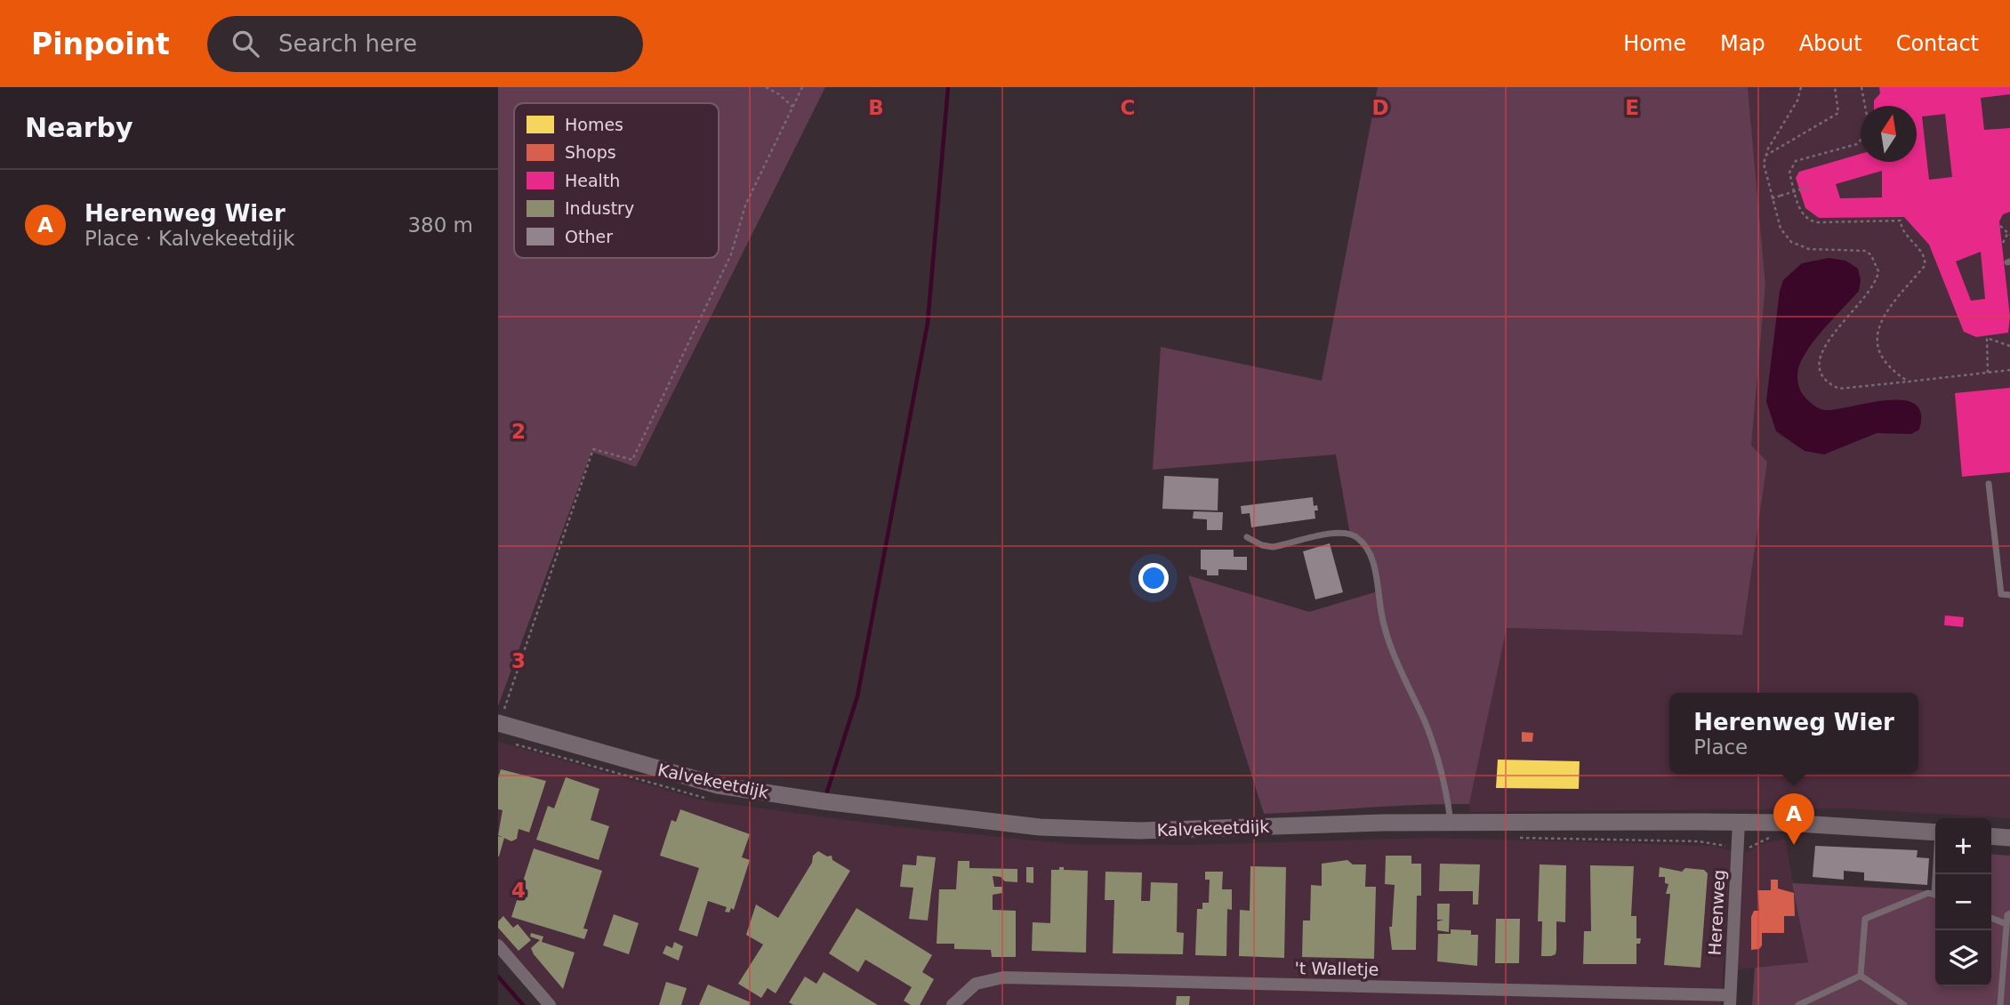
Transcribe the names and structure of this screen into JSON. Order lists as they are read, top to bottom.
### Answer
{
  "streets": {
    "street": ["Kalvekeetdijk", "Herenweg", "'t Walletje"]
  },
  "crossings": [
    ["Kalvekeetdijk", "Herenweg"],
    ["Herenweg", "'t Walletje"]
  ],
  "legend": [
    "Homes",
    "Shops",
    "Health",
    "Industry",
    "Other"
  ],
  "north": "top",
  "page": {
    "header": "Pinpoint",
    "search": "Search here",
    "nav": [
      "Home",
      "Map",
      "About",
      "Contact"
    ],
    "heading": "Nearby",
    "list": [
      {
        "mark": "A",
        "name": "Herenweg Wier",
        "note": "Place · Kalvekeetdijk",
        "value": "380 m"
      }
    ],
    "popup": ["Herenweg Wier", "Place"],
    "pins": "A",
    "map_buttons": ["+", "−"]
  },
  "grid": {
    "columns": [
      "B",
      "C",
      "D",
      "E"
    ],
    "rows": ["2", "3", "4"]
  }
}
